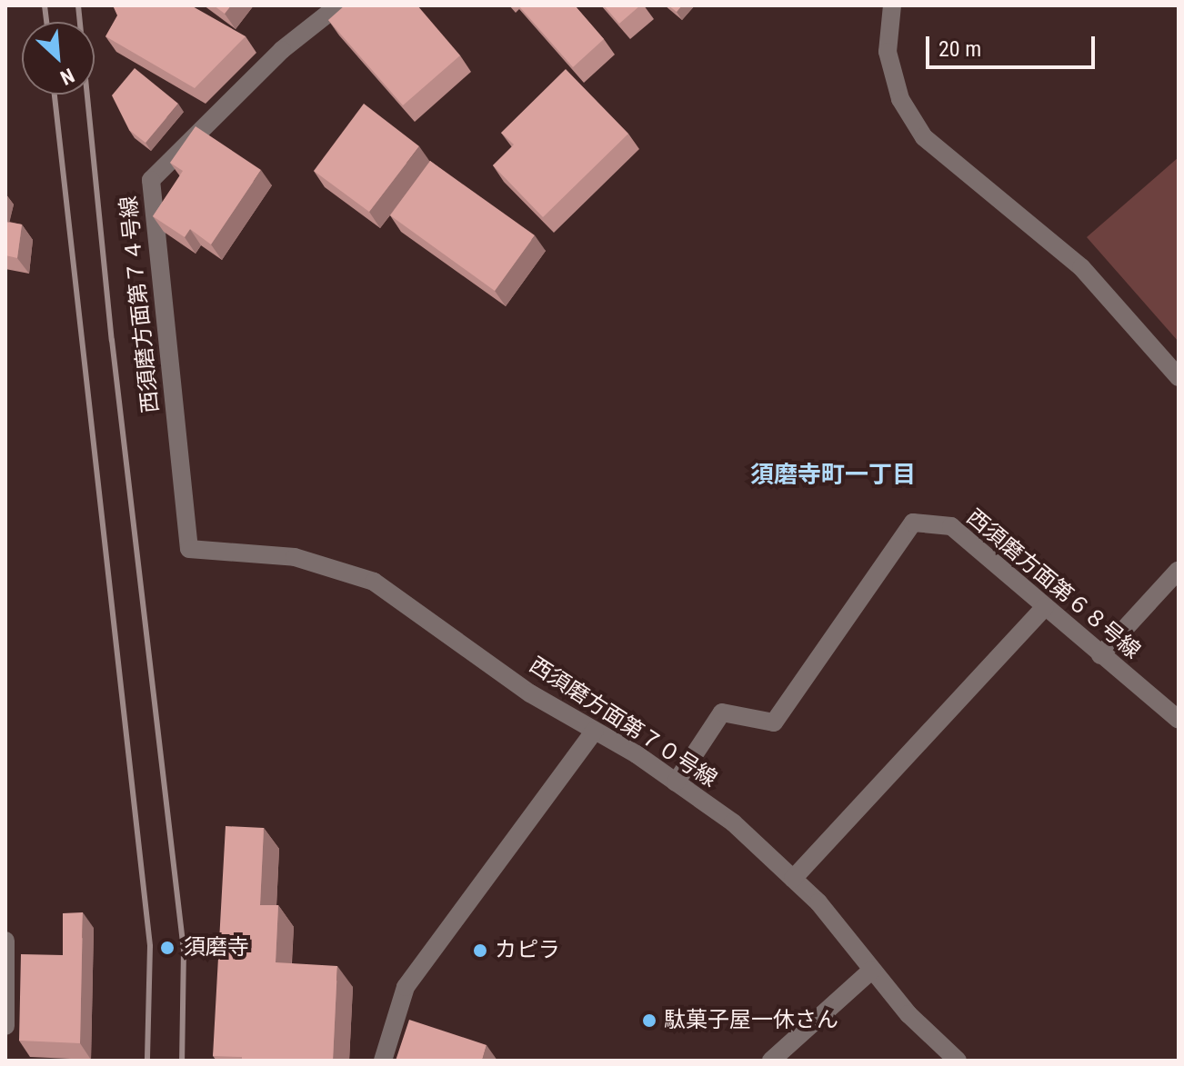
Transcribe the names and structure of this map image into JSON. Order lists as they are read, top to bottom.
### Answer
{
  "streets": {
    "street": ["西須磨方面第７４号線", "西須磨方面第６８号線", "西須磨方面第７０号線"]
  },
  "crossings": [
    ["西須磨方面第７４号線", "西須磨方面第７０号線"],
    ["西須磨方面第６８号線", "西須磨方面第７０号線"]
  ],
  "districts": ["須磨寺町一丁目"],
  "places": ["須磨寺", "カピラ", "駄菓子屋一休さん"],
  "scale_bar": "20 m",
  "north": "bottom right"
}
